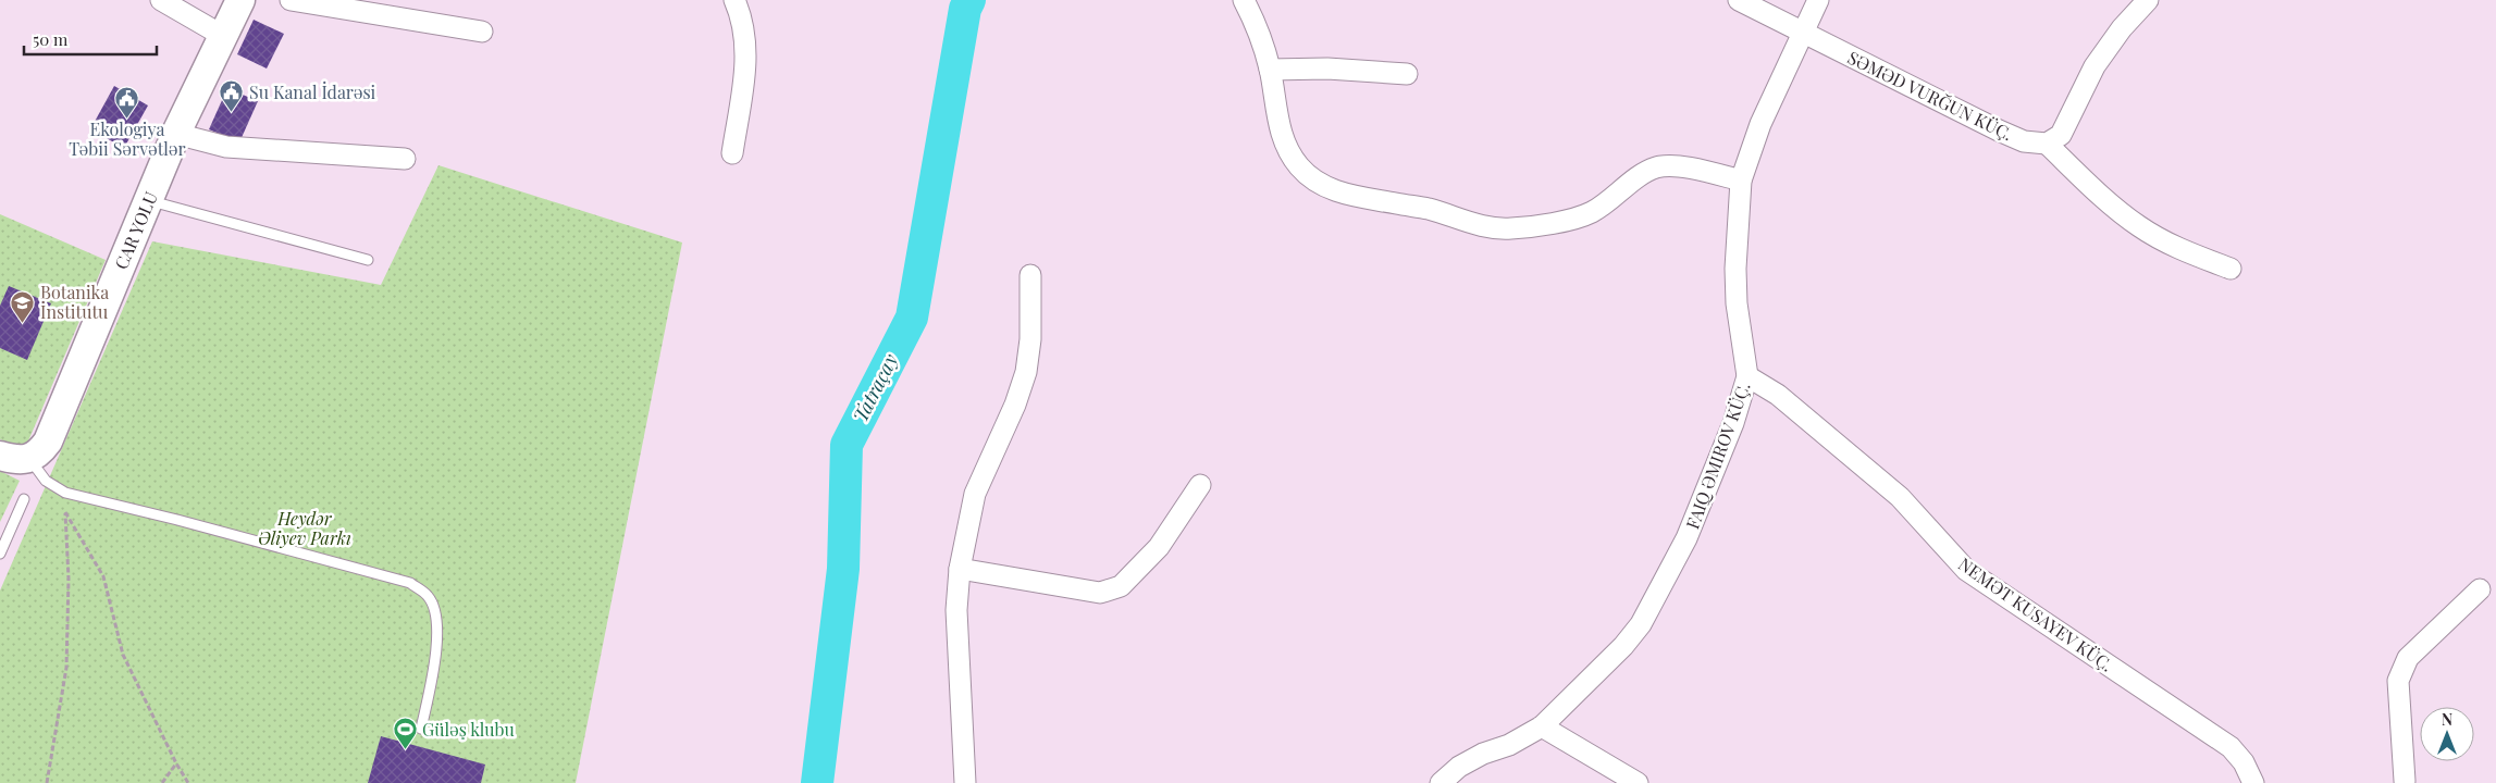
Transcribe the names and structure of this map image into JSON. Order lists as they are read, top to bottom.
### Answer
{
  "streets": {
    "street": [
      "SƏMƏD VURĞUN KÜÇ.",
      "CAR YOLU",
      "FAIQ ƏMIROV KÜÇ.",
      "NEMƏT KUSAYEV KÜÇ."
    ]
  },
  "crossings": [
    ["SƏMƏD VURĞUN KÜÇ.", "FAIQ ƏMIROV KÜÇ."],
    ["FAIQ ƏMIROV KÜÇ.", "NEMƏT KUSAYEV KÜÇ."]
  ],
  "water": ["Tatraçay"],
  "parks": ["Heydər Əliyev Parkı"],
  "places": {
    "public building": ["Su Kanal İdarəsi", "Ekologiya Təbii Sərvətlər"],
    "school or university": ["Botanika İnstitutu"],
    "sports": ["Güləş klubu"]
  },
  "scale_bar": "50 m",
  "north": "top"
}
